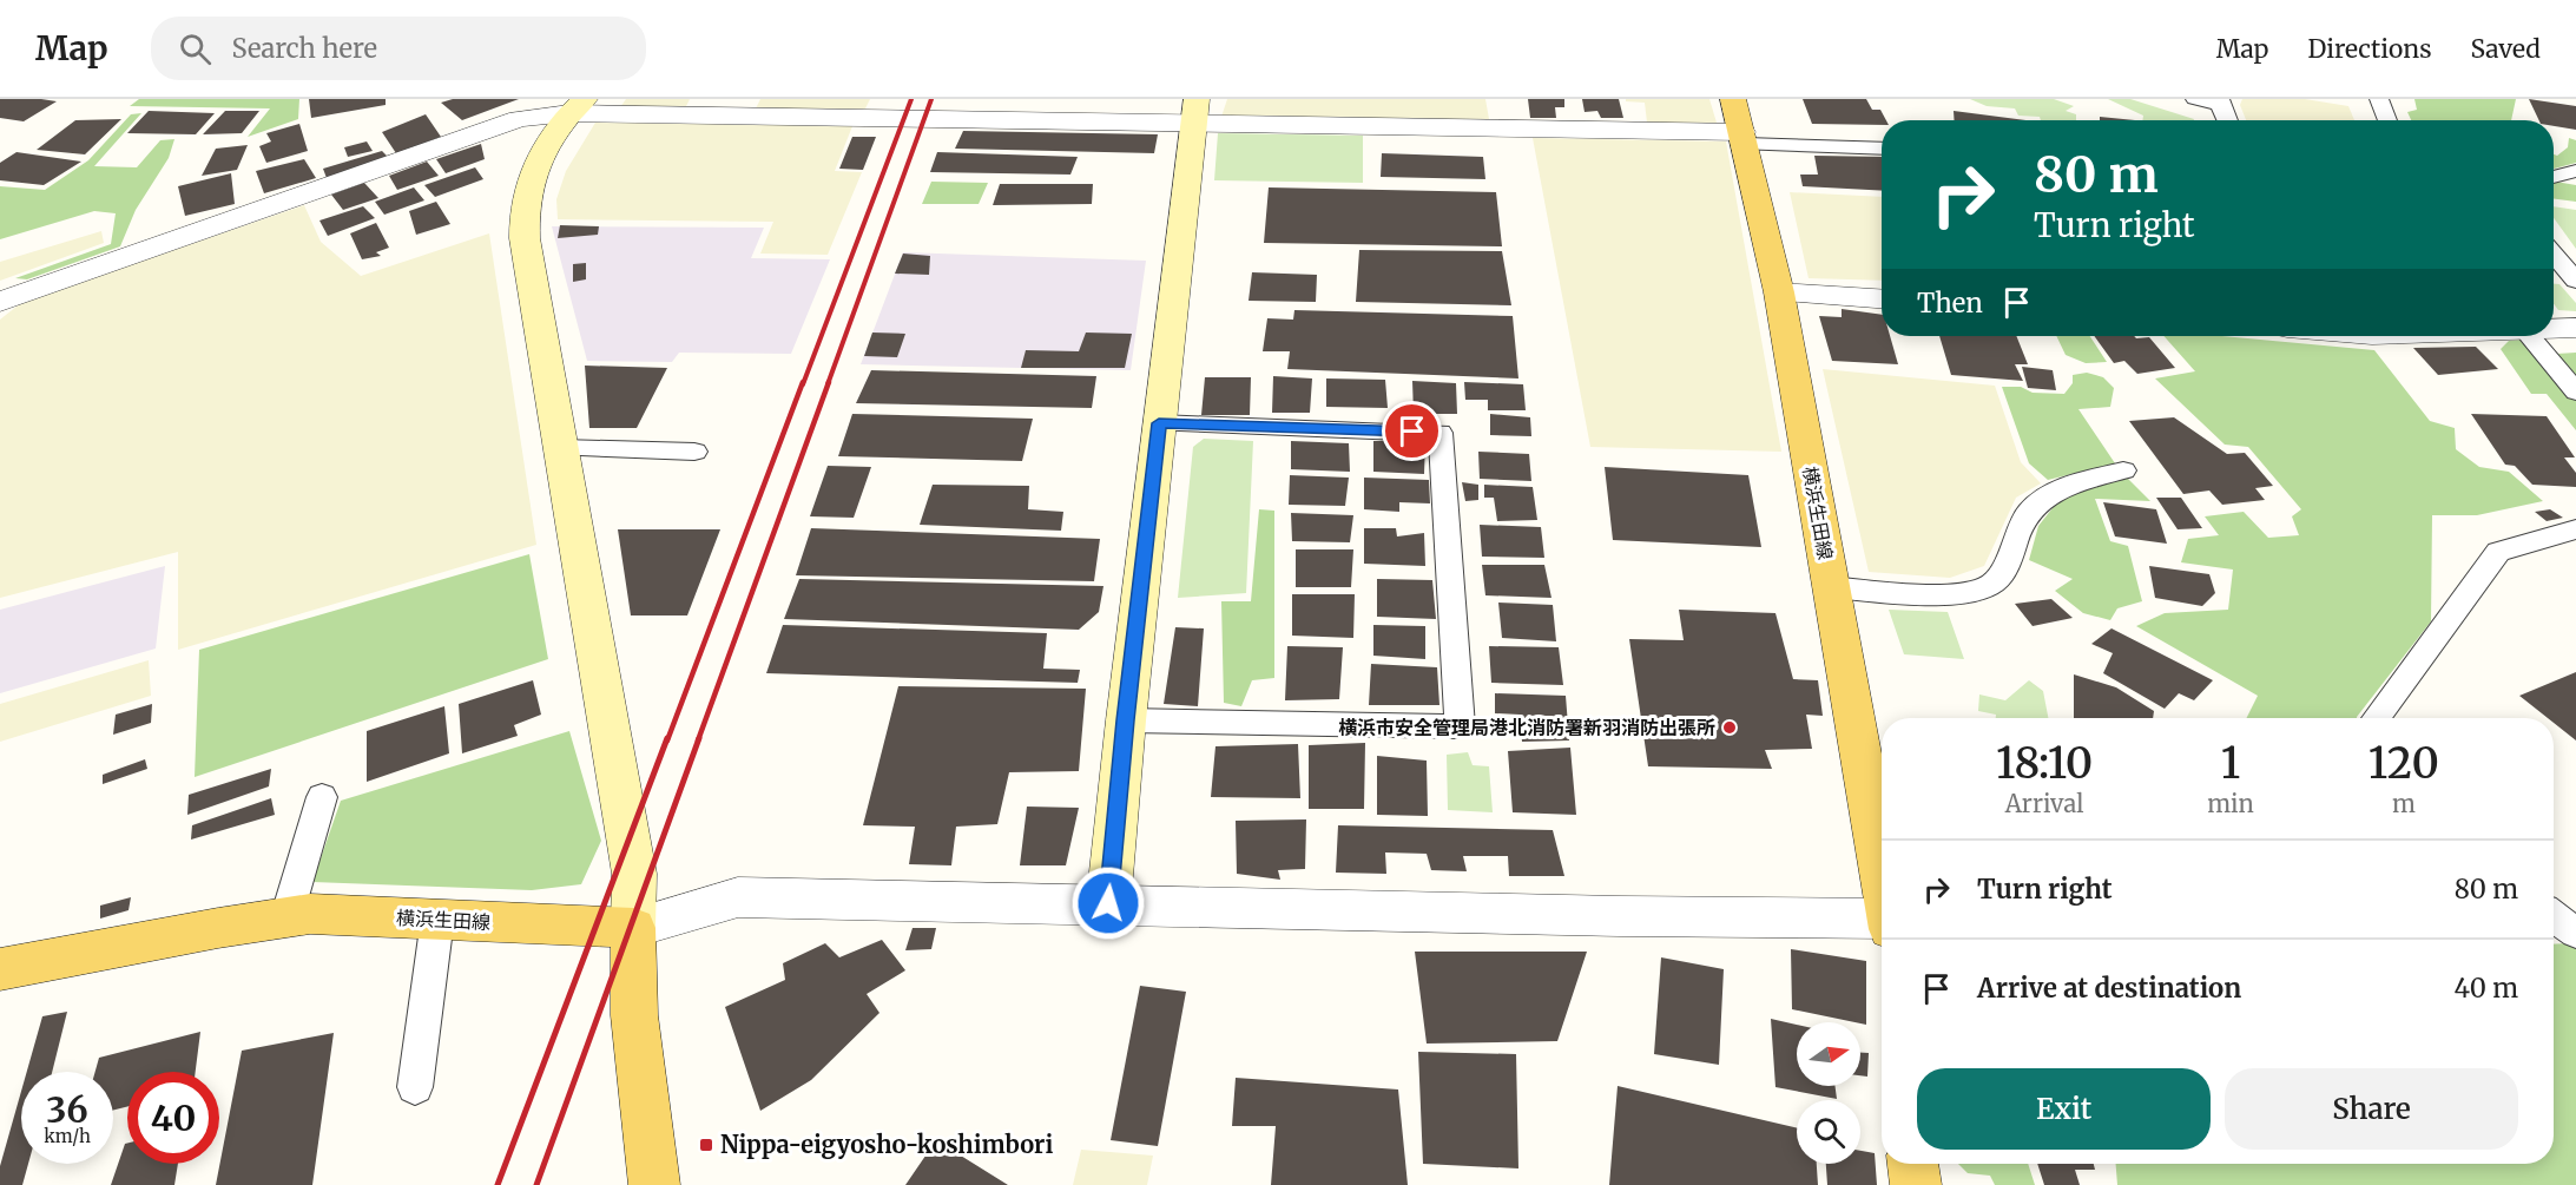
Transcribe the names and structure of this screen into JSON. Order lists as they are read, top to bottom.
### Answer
{
  "streets": {
    "main road": ["横浜生田線"]
  },
  "places": {
    "other": ["横浜市安全管理局港北消防署新羽消防出張所"],
    "transit": ["Nippa-eigyosho-koshimbori"]
  },
  "north": "right",
  "page": {
    "header": "Map",
    "search": "Search here",
    "nav": ["Map", "Directions", "Saved"],
    "turn": ["80 m", "Turn right"],
    "then": "Then",
    "eta": [
      "18:10",
      "Arrival",
      "1",
      "min",
      "120",
      "m"
    ],
    "list": [
      {
        "name": "Turn right",
        "value": "80 m"
      },
      {
        "name": "Arrive at destination",
        "value": "40 m"
      }
    ],
    "buttons": ["Exit", "Share"],
    "speed": "36 km/h",
    "limit": "40"
  }
}
